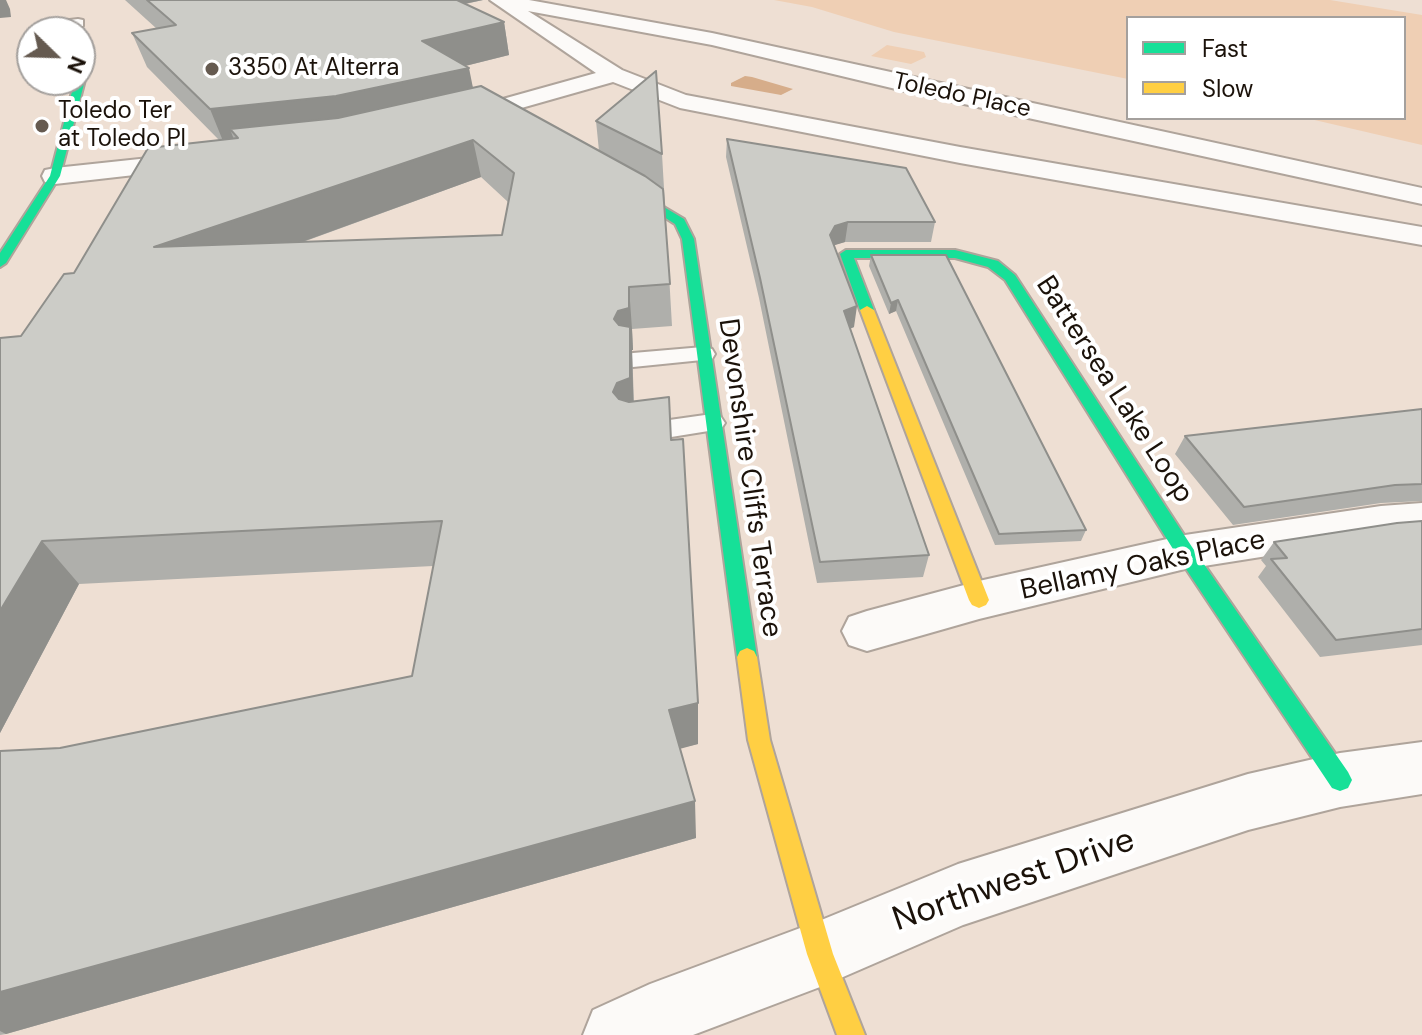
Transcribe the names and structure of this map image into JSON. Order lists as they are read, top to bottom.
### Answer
{
  "streets": {
    "street": [
      "Toledo Place",
      "Battersea Lake Loop",
      "Devonshire Cliffs Terrace",
      "Bellamy Oaks Place",
      "Northwest Drive"
    ]
  },
  "crossings": [
    ["Battersea Lake Loop", "Bellamy Oaks Place"],
    ["Battersea Lake Loop", "Northwest Drive"],
    ["Devonshire Cliffs Terrace", "Northwest Drive"]
  ],
  "places": ["3350 At Alterra", "Toledo Ter at Toledo Pl"],
  "legend": ["Fast", "Slow"],
  "north": "bottom right"
}
